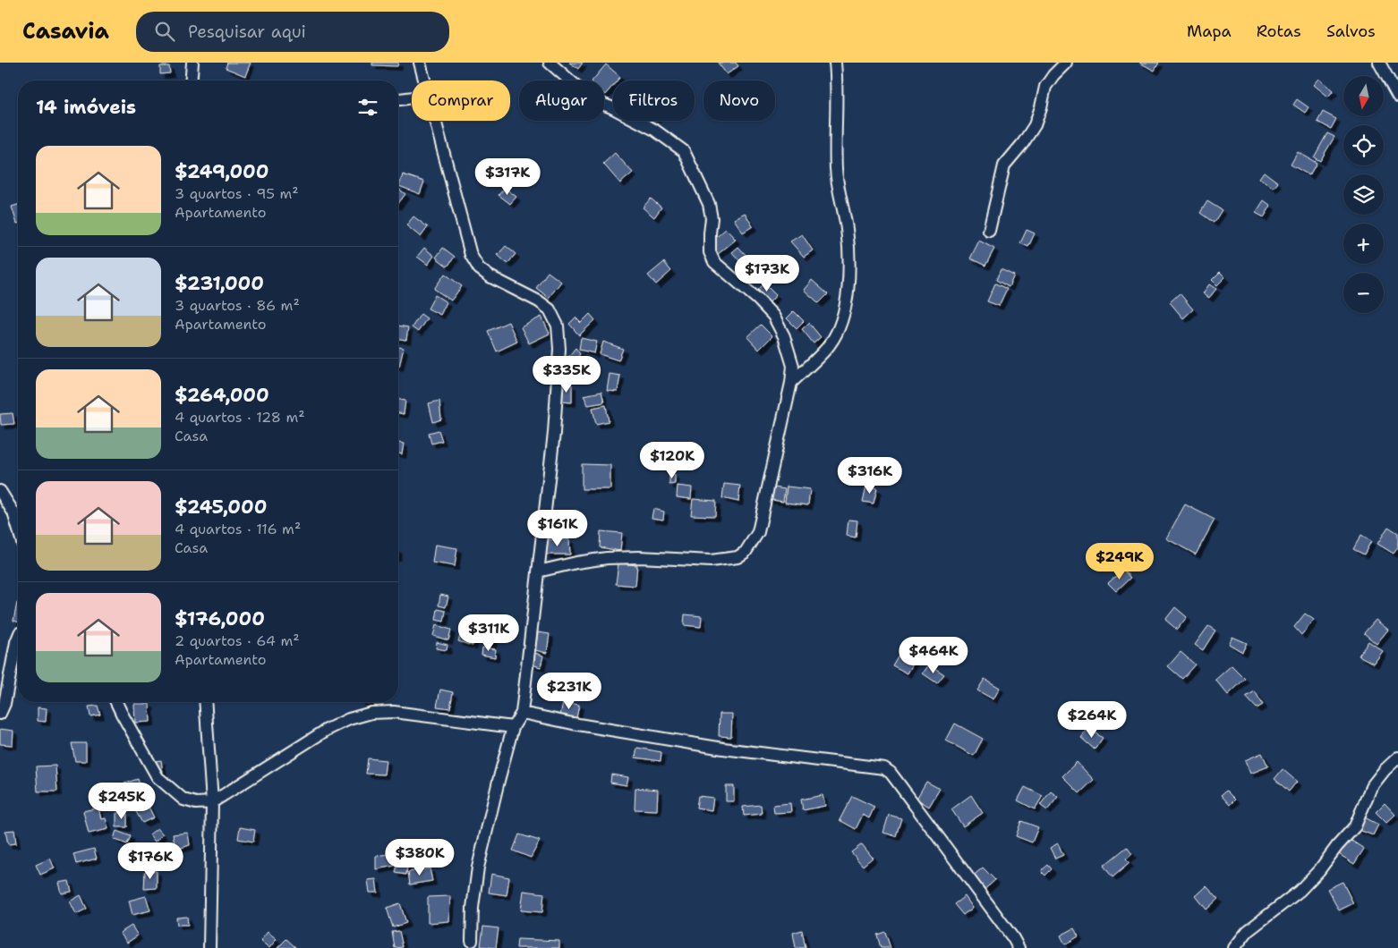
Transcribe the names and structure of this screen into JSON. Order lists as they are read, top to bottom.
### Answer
{
  "north": "bottom",
  "page": {
    "header": "Casavia",
    "search": "Pesquisar aqui",
    "nav": ["Mapa", "Rotas", "Salvos"],
    "map_buttons": ["+", "−"],
    "chip": [
      "Comprar",
      "Alugar",
      "Filtros",
      "Novo"
    ],
    "heading": "14 imóveis",
    "list": [
      {
        "name": "$249,000",
        "note": "3 quartos · 95 m² · Apartamento"
      },
      {
        "name": "$231,000",
        "note": "3 quartos · 86 m² · Apartamento"
      },
      {
        "name": "$264,000",
        "note": "4 quartos · 128 m² · Casa"
      },
      {
        "name": "$245,000",
        "note": "4 quartos · 116 m² · Casa"
      },
      {
        "name": "$176,000",
        "note": "2 quartos · 64 m² · Apartamento"
      }
    ],
    "price": [
      "$317K",
      "$173K",
      "$335K",
      "$120K",
      "$316K",
      "$161K",
      "$249K",
      "$311K",
      "$464K",
      "$231K",
      "$264K",
      "$245K",
      "$380K",
      "$176K"
    ]
  }
}
